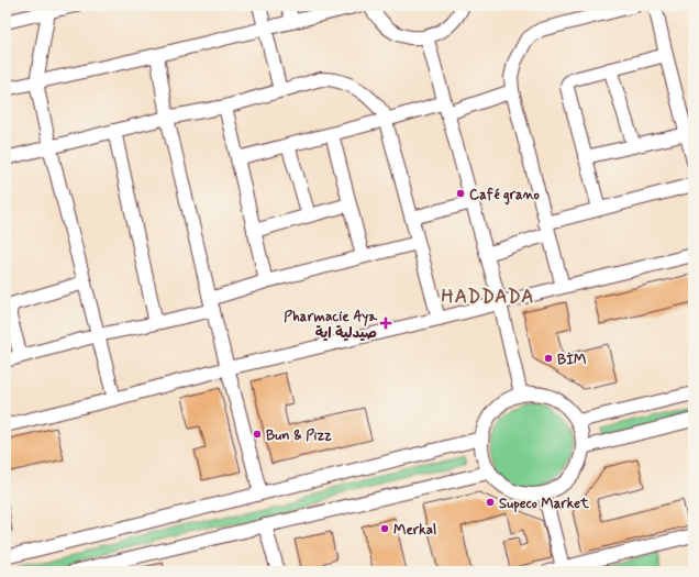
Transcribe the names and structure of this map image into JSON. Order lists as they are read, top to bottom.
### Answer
{
  "districts": ["HADDADA"],
  "places": {
    "other": [
      "Café grano",
      "BİM",
      "Bun & Pizz",
      "Supeco Market",
      "Merkal"
    ],
    "health": ["Pharmacie Aya صيدلية اية"]
  }
}
